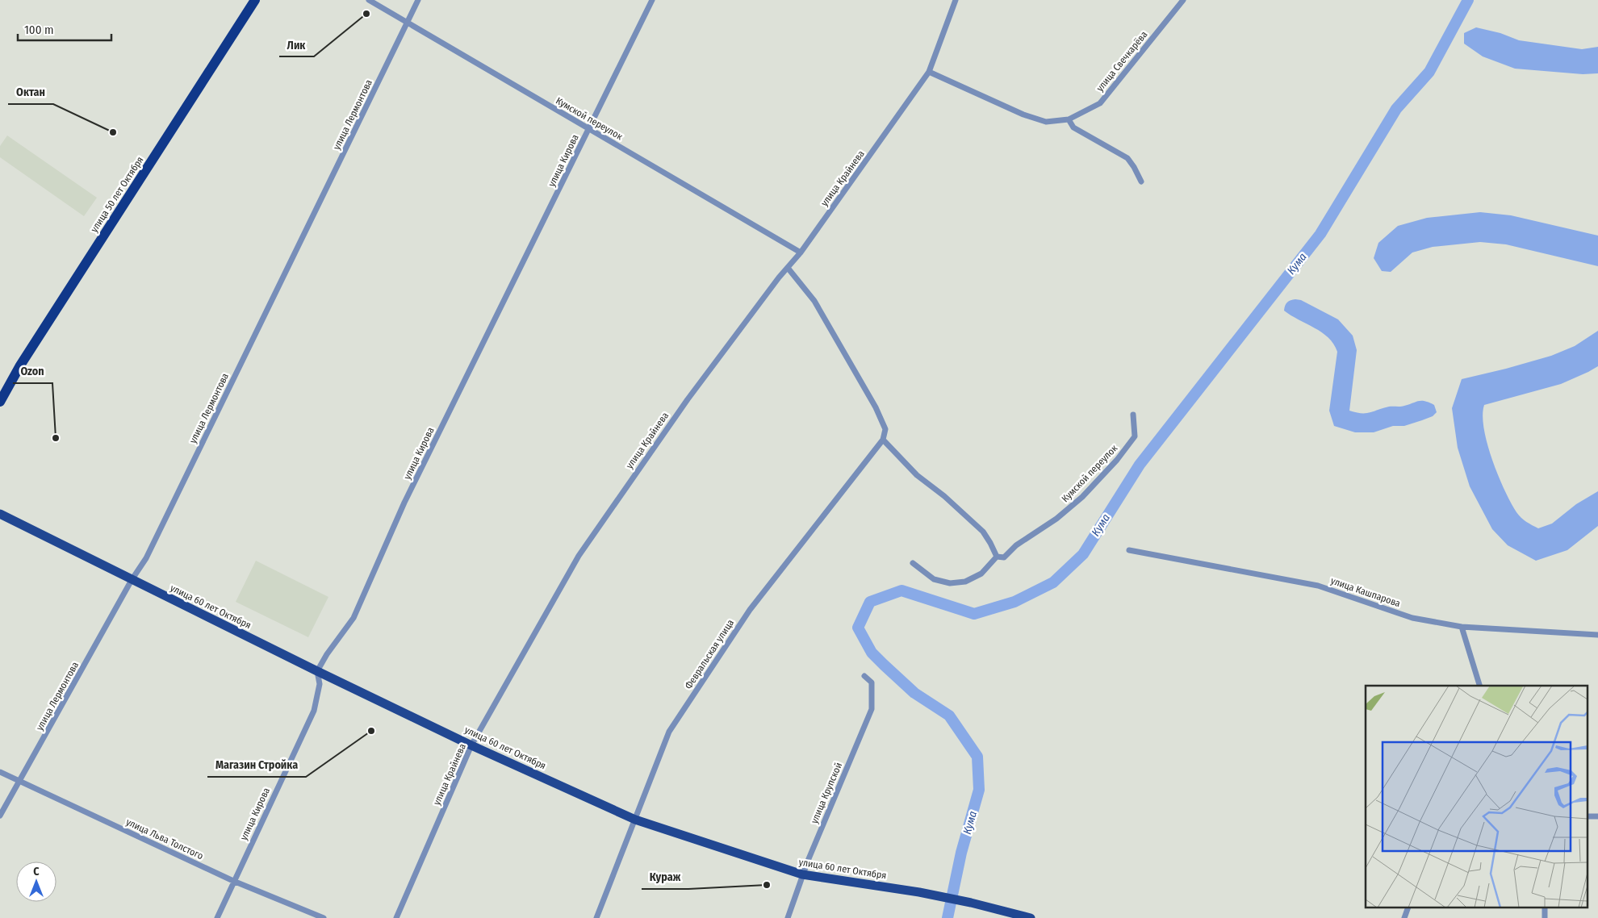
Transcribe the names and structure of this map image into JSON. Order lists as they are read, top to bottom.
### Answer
{
  "streets": {
    "highway": ["улица 50 лет Октября"],
    "main road": ["улица 60 лет Октября"],
    "street": [
      "улица Свечкарёва",
      "улица Лермонтова",
      "Кумской переулок",
      "улица Кирова",
      "улица Крайнева",
      "улица Кашпарова",
      "Февральская улица",
      "улица Крупской",
      "улица Льва Толстого"
    ]
  },
  "crossings": [
    ["улица Свечкарёва", "улица Крайнева"],
    ["улица Лермонтова", "Кумской переулок"],
    ["улица Лермонтова", "улица 60 лет Октября"],
    ["улица Лермонтова", "улица Льва Толстого"],
    ["Кумской переулок", "улица Кирова"],
    ["Кумской переулок", "улица Крайнева"],
    ["улица Кирова", "улица 60 лет Октября"],
    ["улица Кирова", "улица Льва Толстого"],
    ["улица Крайнева", "улица 60 лет Октября"],
    ["улица Крайнева", "Февральская улица"],
    ["улица 60 лет Октября", "Февральская улица"],
    ["улица 60 лет Октября", "улица Крупской"]
  ],
  "water": ["Кума"],
  "places": [
    "Лик",
    "Октан",
    "Ozon",
    "Магазин Стройка",
    "Кураж"
  ],
  "scale_bar": "100 m",
  "north": "top"
}
